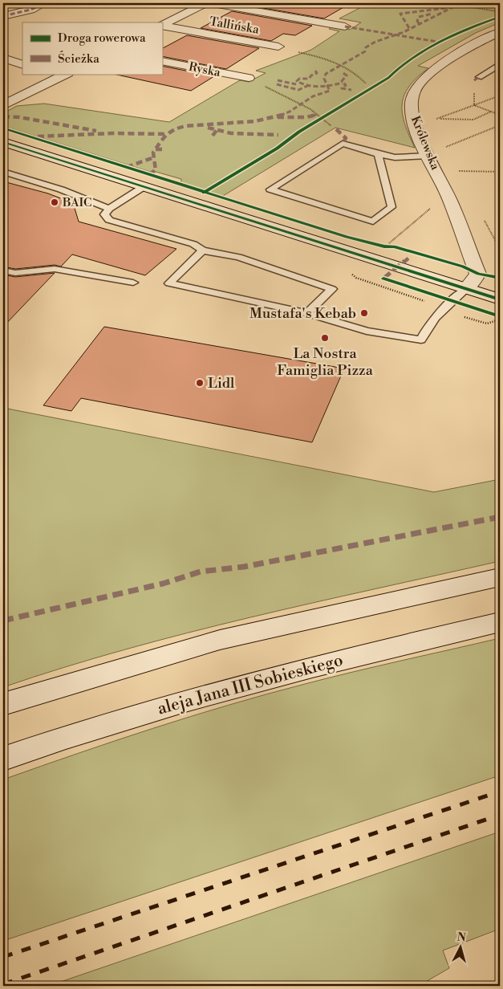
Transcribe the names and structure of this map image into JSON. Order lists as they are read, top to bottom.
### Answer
{
  "streets": {
    "street": [
      "Tallińska",
      "Ryska",
      "Królewska",
      "aleja Jana III Sobieskiego"
    ]
  },
  "places": [
    "BAIC",
    "Mustafa's Kebab",
    "La Nostra Famiglia Pizza",
    "Lidl"
  ],
  "legend": ["Droga rowerowa", "Ścieżka"],
  "north": "top"
}
